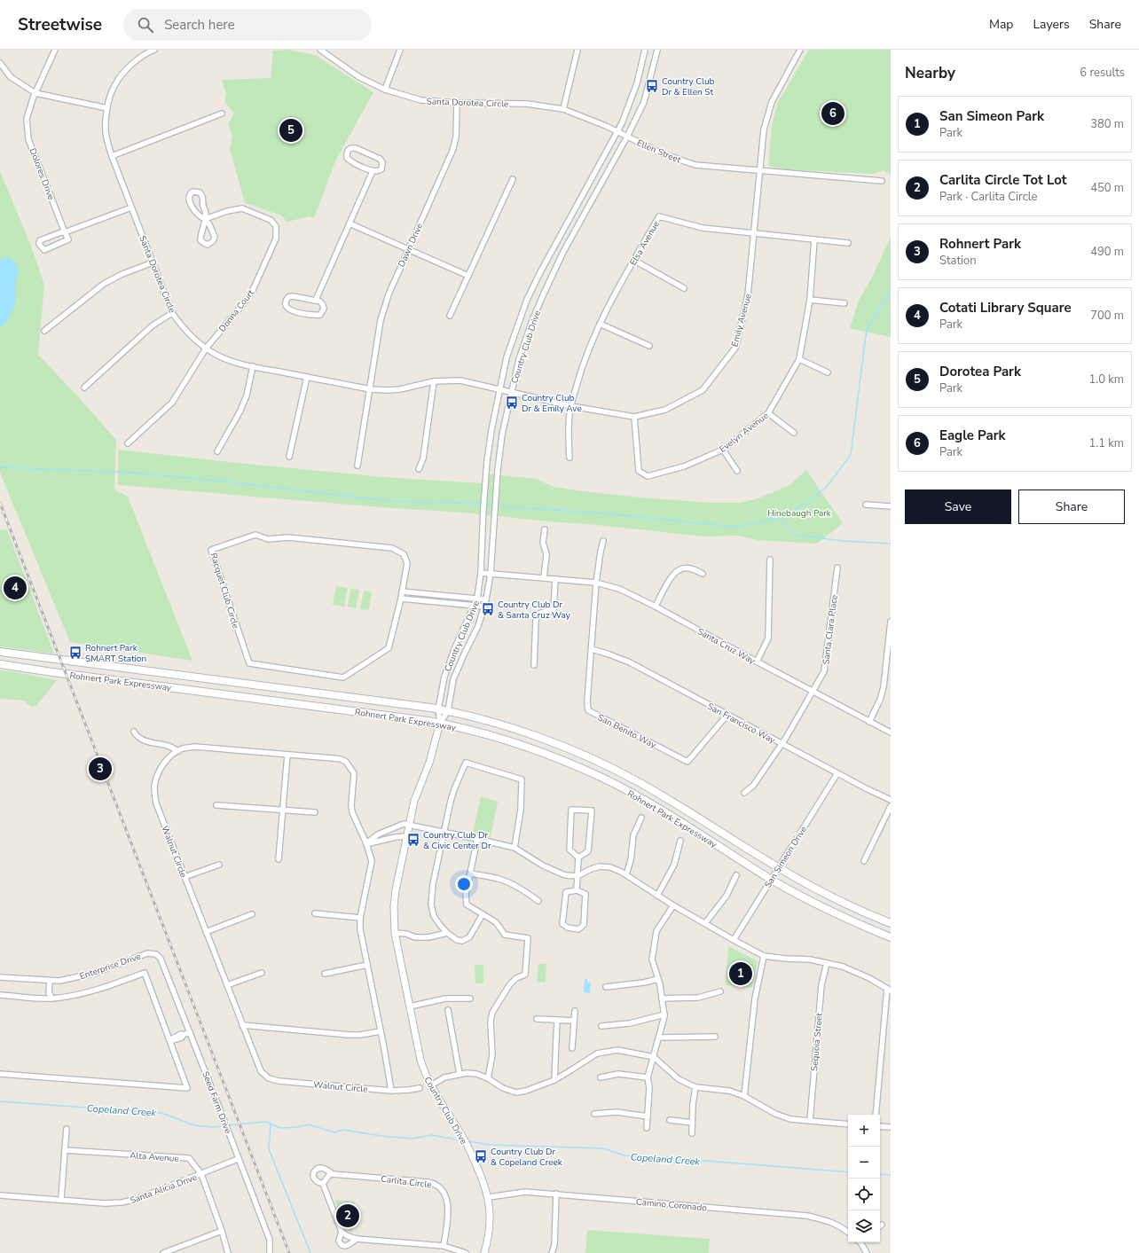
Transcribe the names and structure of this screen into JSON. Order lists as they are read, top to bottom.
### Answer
{
  "streets": {
    "main road": ["Rohnert Park Expressway"],
    "street": [
      "Santa Dorotea Circle",
      "Ellen Street",
      "Dolores Drive",
      "Elsa Avenue",
      "Dawn Drive",
      "Donna Court",
      "Emily Avenue",
      "Country Club Drive",
      "Evelyn Avenue",
      "Racquet Club Circle",
      "Santa Clara Place",
      "Santa Cruz Way",
      "San Francisco Way",
      "San Benito Way",
      "Walnut Circle",
      "San Simeon Drive",
      "Enterprise Drive",
      "Sequoia Street",
      "Seed Farm Drive",
      "Alta Avenue",
      "Carlita Circle",
      "Santa Alicia Drive",
      "Camino Coronado"
    ]
  },
  "crossings": [
    ["Santa Dorotea Circle", "Ellen Street"],
    ["Santa Dorotea Circle", "Dawn Drive"],
    ["Santa Dorotea Circle", "Donna Court"],
    ["Santa Dorotea Circle", "Emily Avenue"],
    ["Santa Dorotea Circle", "Country Club Drive"],
    ["Ellen Street", "Emily Avenue"],
    ["Ellen Street", "Country Club Drive"],
    ["Elsa Avenue", "Emily Avenue"],
    ["Elsa Avenue", "Evelyn Avenue"],
    ["Emily Avenue", "Country Club Drive"],
    ["Emily Avenue", "Evelyn Avenue"],
    ["Country Club Drive", "Santa Cruz Way"],
    ["Country Club Drive", "Rohnert Park Expressway"],
    ["Country Club Drive", "Camino Coronado"],
    ["Santa Clara Place", "Santa Cruz Way"],
    ["Santa Clara Place", "San Francisco Way"],
    ["Santa Cruz Way", "San Benito Way"],
    ["Rohnert Park Expressway", "San Simeon Drive"],
    ["San Francisco Way", "San Benito Way"],
    ["San Francisco Way", "San Simeon Drive"],
    ["Enterprise Drive", "Seed Farm Drive"],
    ["Seed Farm Drive", "Santa Alicia Drive"],
    ["Alta Avenue", "Santa Alicia Drive"]
  ],
  "water": ["Copeland Creek"],
  "parks": ["Hinebaugh Park"],
  "places": {
    "bus stop": [
      "Country Club Dr & Ellen St",
      "Country Club Dr & Emily Ave",
      "Country Club Dr & Santa Cruz Way",
      "Rohnert Park SMART Station",
      "Country Club Dr & Civic Center Dr",
      "Country Club Dr & Copeland Creek"
    ]
  },
  "page": {
    "header": "Streetwise",
    "search": "Search here",
    "nav": ["Map", "Layers", "Share"],
    "heading": ["Nearby", "6 results"],
    "list": [
      {
        "mark": "1",
        "name": "San Simeon Park",
        "note": "Park",
        "value": "380 m"
      },
      {
        "mark": "2",
        "name": "Carlita Circle Tot Lot",
        "note": "Park · Carlita Circle",
        "value": "450 m"
      },
      {
        "mark": "3",
        "name": "Rohnert Park",
        "note": "Station",
        "value": "490 m"
      },
      {
        "mark": "4",
        "name": "Cotati Library Square",
        "note": "Park",
        "value": "700 m"
      },
      {
        "mark": "5",
        "name": "Dorotea Park",
        "note": "Park",
        "value": "1.0 km"
      },
      {
        "mark": "6",
        "name": "Eagle Park",
        "note": "Park",
        "value": "1.1 km"
      }
    ],
    "pins": [
      "6",
      "5",
      "4",
      "3",
      "1",
      "2"
    ],
    "buttons": ["Save", "Share"],
    "map_buttons": ["+", "−"]
  }
}
